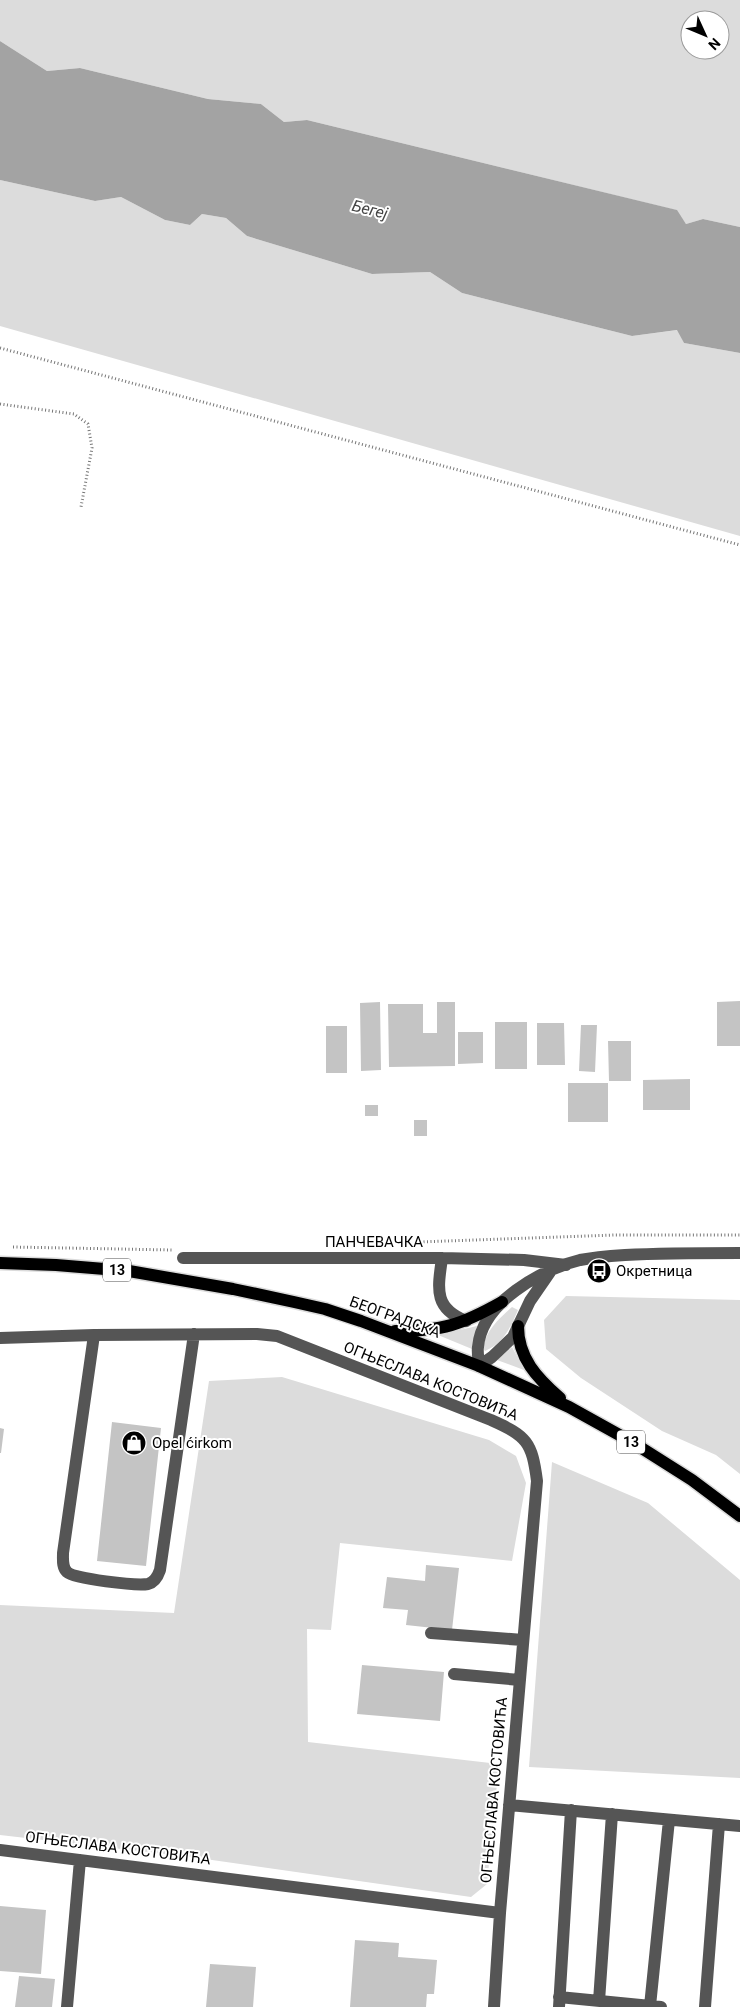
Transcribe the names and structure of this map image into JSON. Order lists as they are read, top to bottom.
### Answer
{
  "streets": {
    "main road": ["13", "БЕОГРАДСКА"],
    "street": ["ПАНЧЕВАЧКА", "ОГЊЕСЛАВА КОСТОВИЋА"]
  },
  "crossings": [
    ["ПАНЧЕВАЧКА", "БЕОГРАДСКА"]
  ],
  "water": ["Бегеј"],
  "places": {
    "bus stop": ["Окретница"],
    "shop": ["Opel ćirkom"]
  },
  "north": "bottom right"
}
